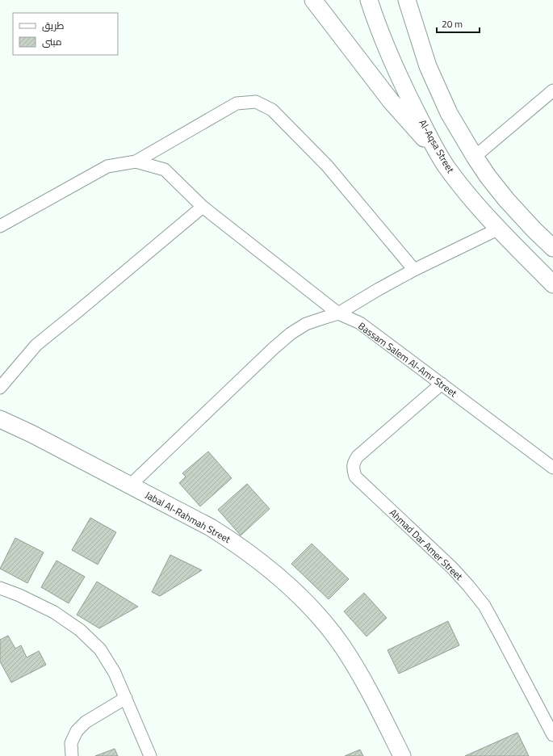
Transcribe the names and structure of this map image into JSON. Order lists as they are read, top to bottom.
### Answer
{
  "streets": {
    "main road": ["Al-Aqsa Street", "Jabal Al-Rahmah Street"],
    "street": ["Bassam Salem Al-Amr Street", "Ahmad Dar Amer Street"]
  },
  "crossings": [
    ["Bassam Salem Al-Amr Street", "Ahmad Dar Amer Street"]
  ],
  "legend": ["طريق", "مبنى"],
  "scale_bar": "20 m"
}
